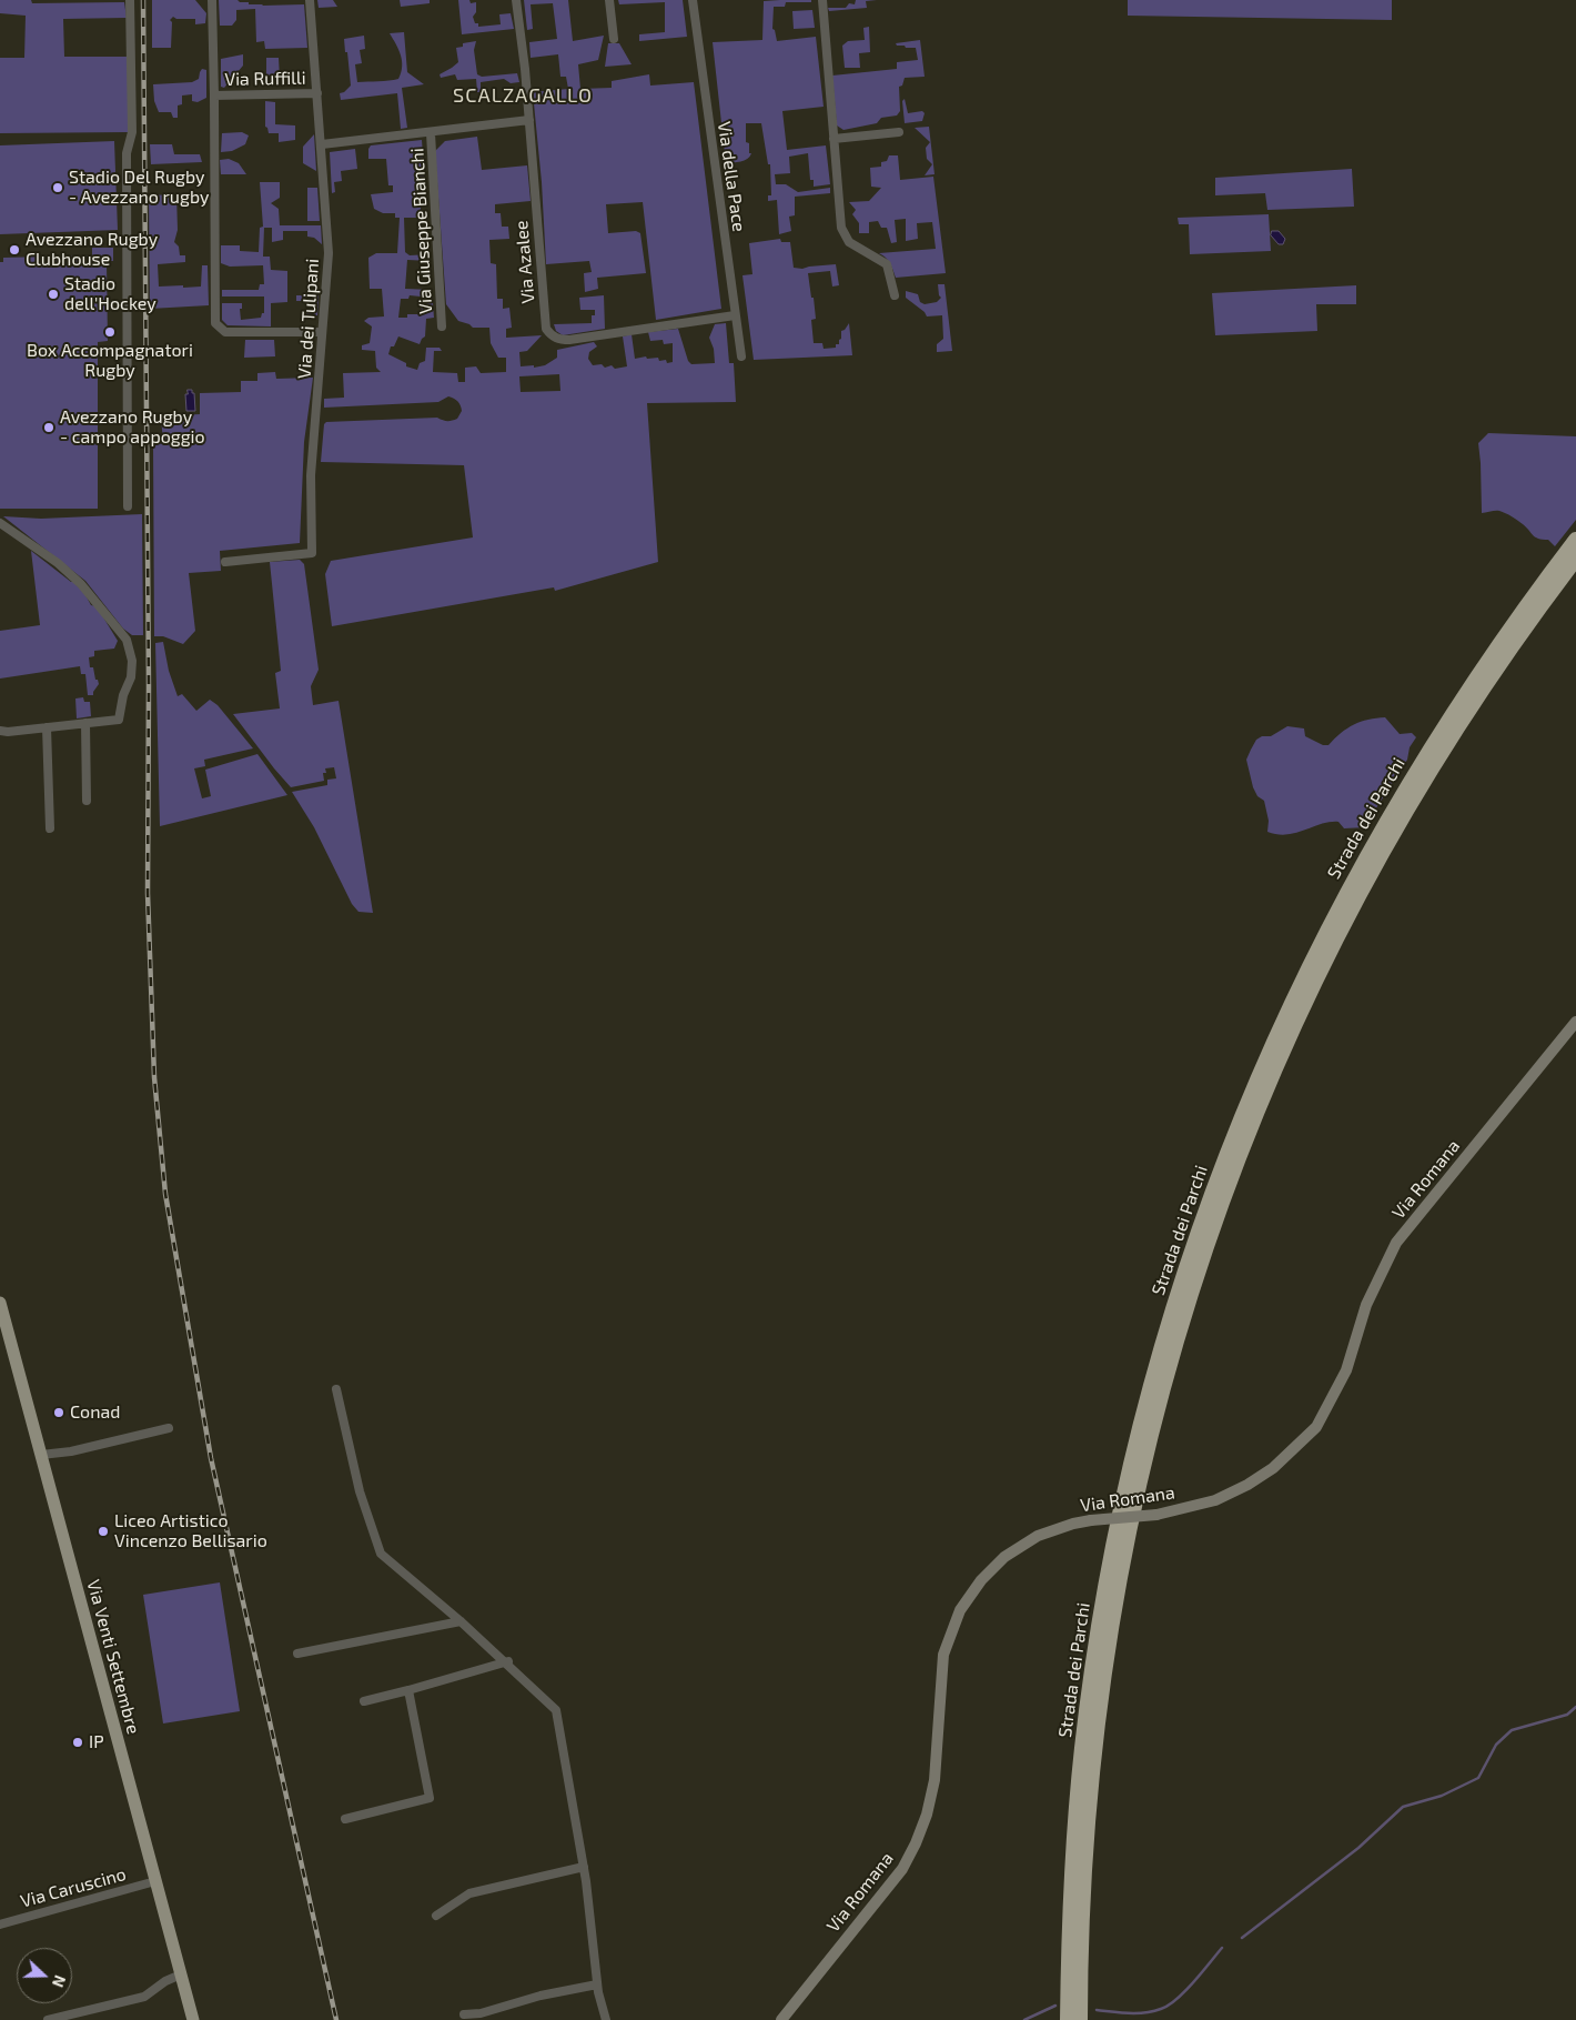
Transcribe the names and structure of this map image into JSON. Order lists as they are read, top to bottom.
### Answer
{
  "streets": {
    "highway": ["Strada dei Parchi"],
    "main road": ["Via Romana", "Via Venti Settembre"],
    "street": [
      "Via Ruffilli",
      "Via della Pace",
      "Via Giuseppe Bianchi",
      "Via Azalee",
      "Via dei Tulipani",
      "Via Caruscino"
    ]
  },
  "crossings": [
    ["Via Ruffilli", "Via dei Tulipani"],
    ["Via della Pace", "Via Azalee"],
    ["Via Venti Settembre", "Via Caruscino"]
  ],
  "districts": ["SCALZAGALLO"],
  "places": [
    "Stadio Del Rugby - Avezzano rugby",
    "Avezzano Rugby Clubhouse",
    "Stadio dell'Hockey",
    "Box Accompagnatori Rugby",
    "Avezzano Rugby - campo appoggio",
    "Conad",
    "Liceo Artistico Vincenzo Bellisario",
    "IP"
  ],
  "north": "right"
}
